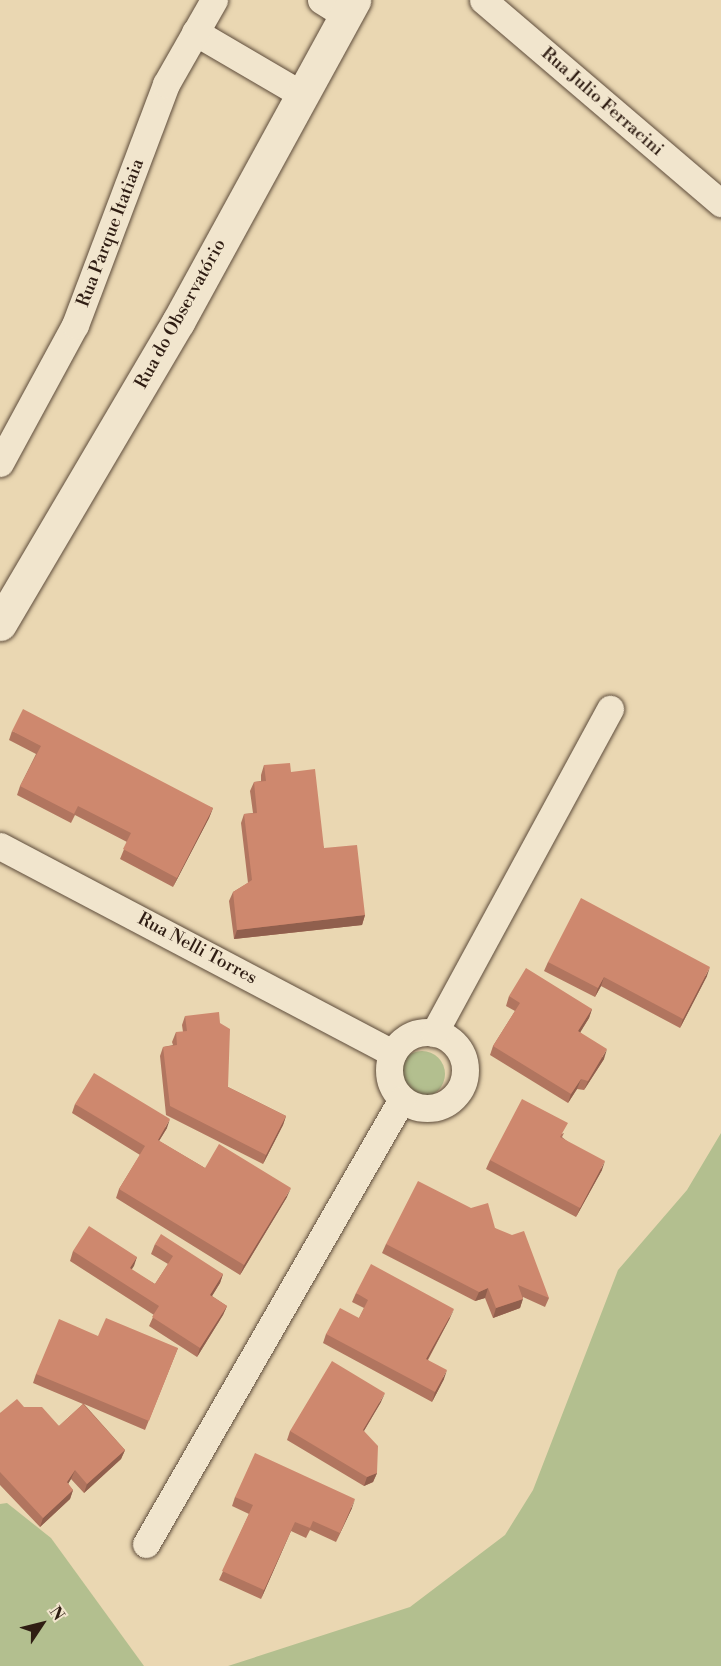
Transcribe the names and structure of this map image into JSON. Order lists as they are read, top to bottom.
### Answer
{
  "streets": {
    "street": [
      "Rua Julio Ferracini",
      "Rua Parque Itatiaia",
      "Rua do Observatório",
      "Rua Nelli Torres"
    ]
  },
  "north": "top right"
}
